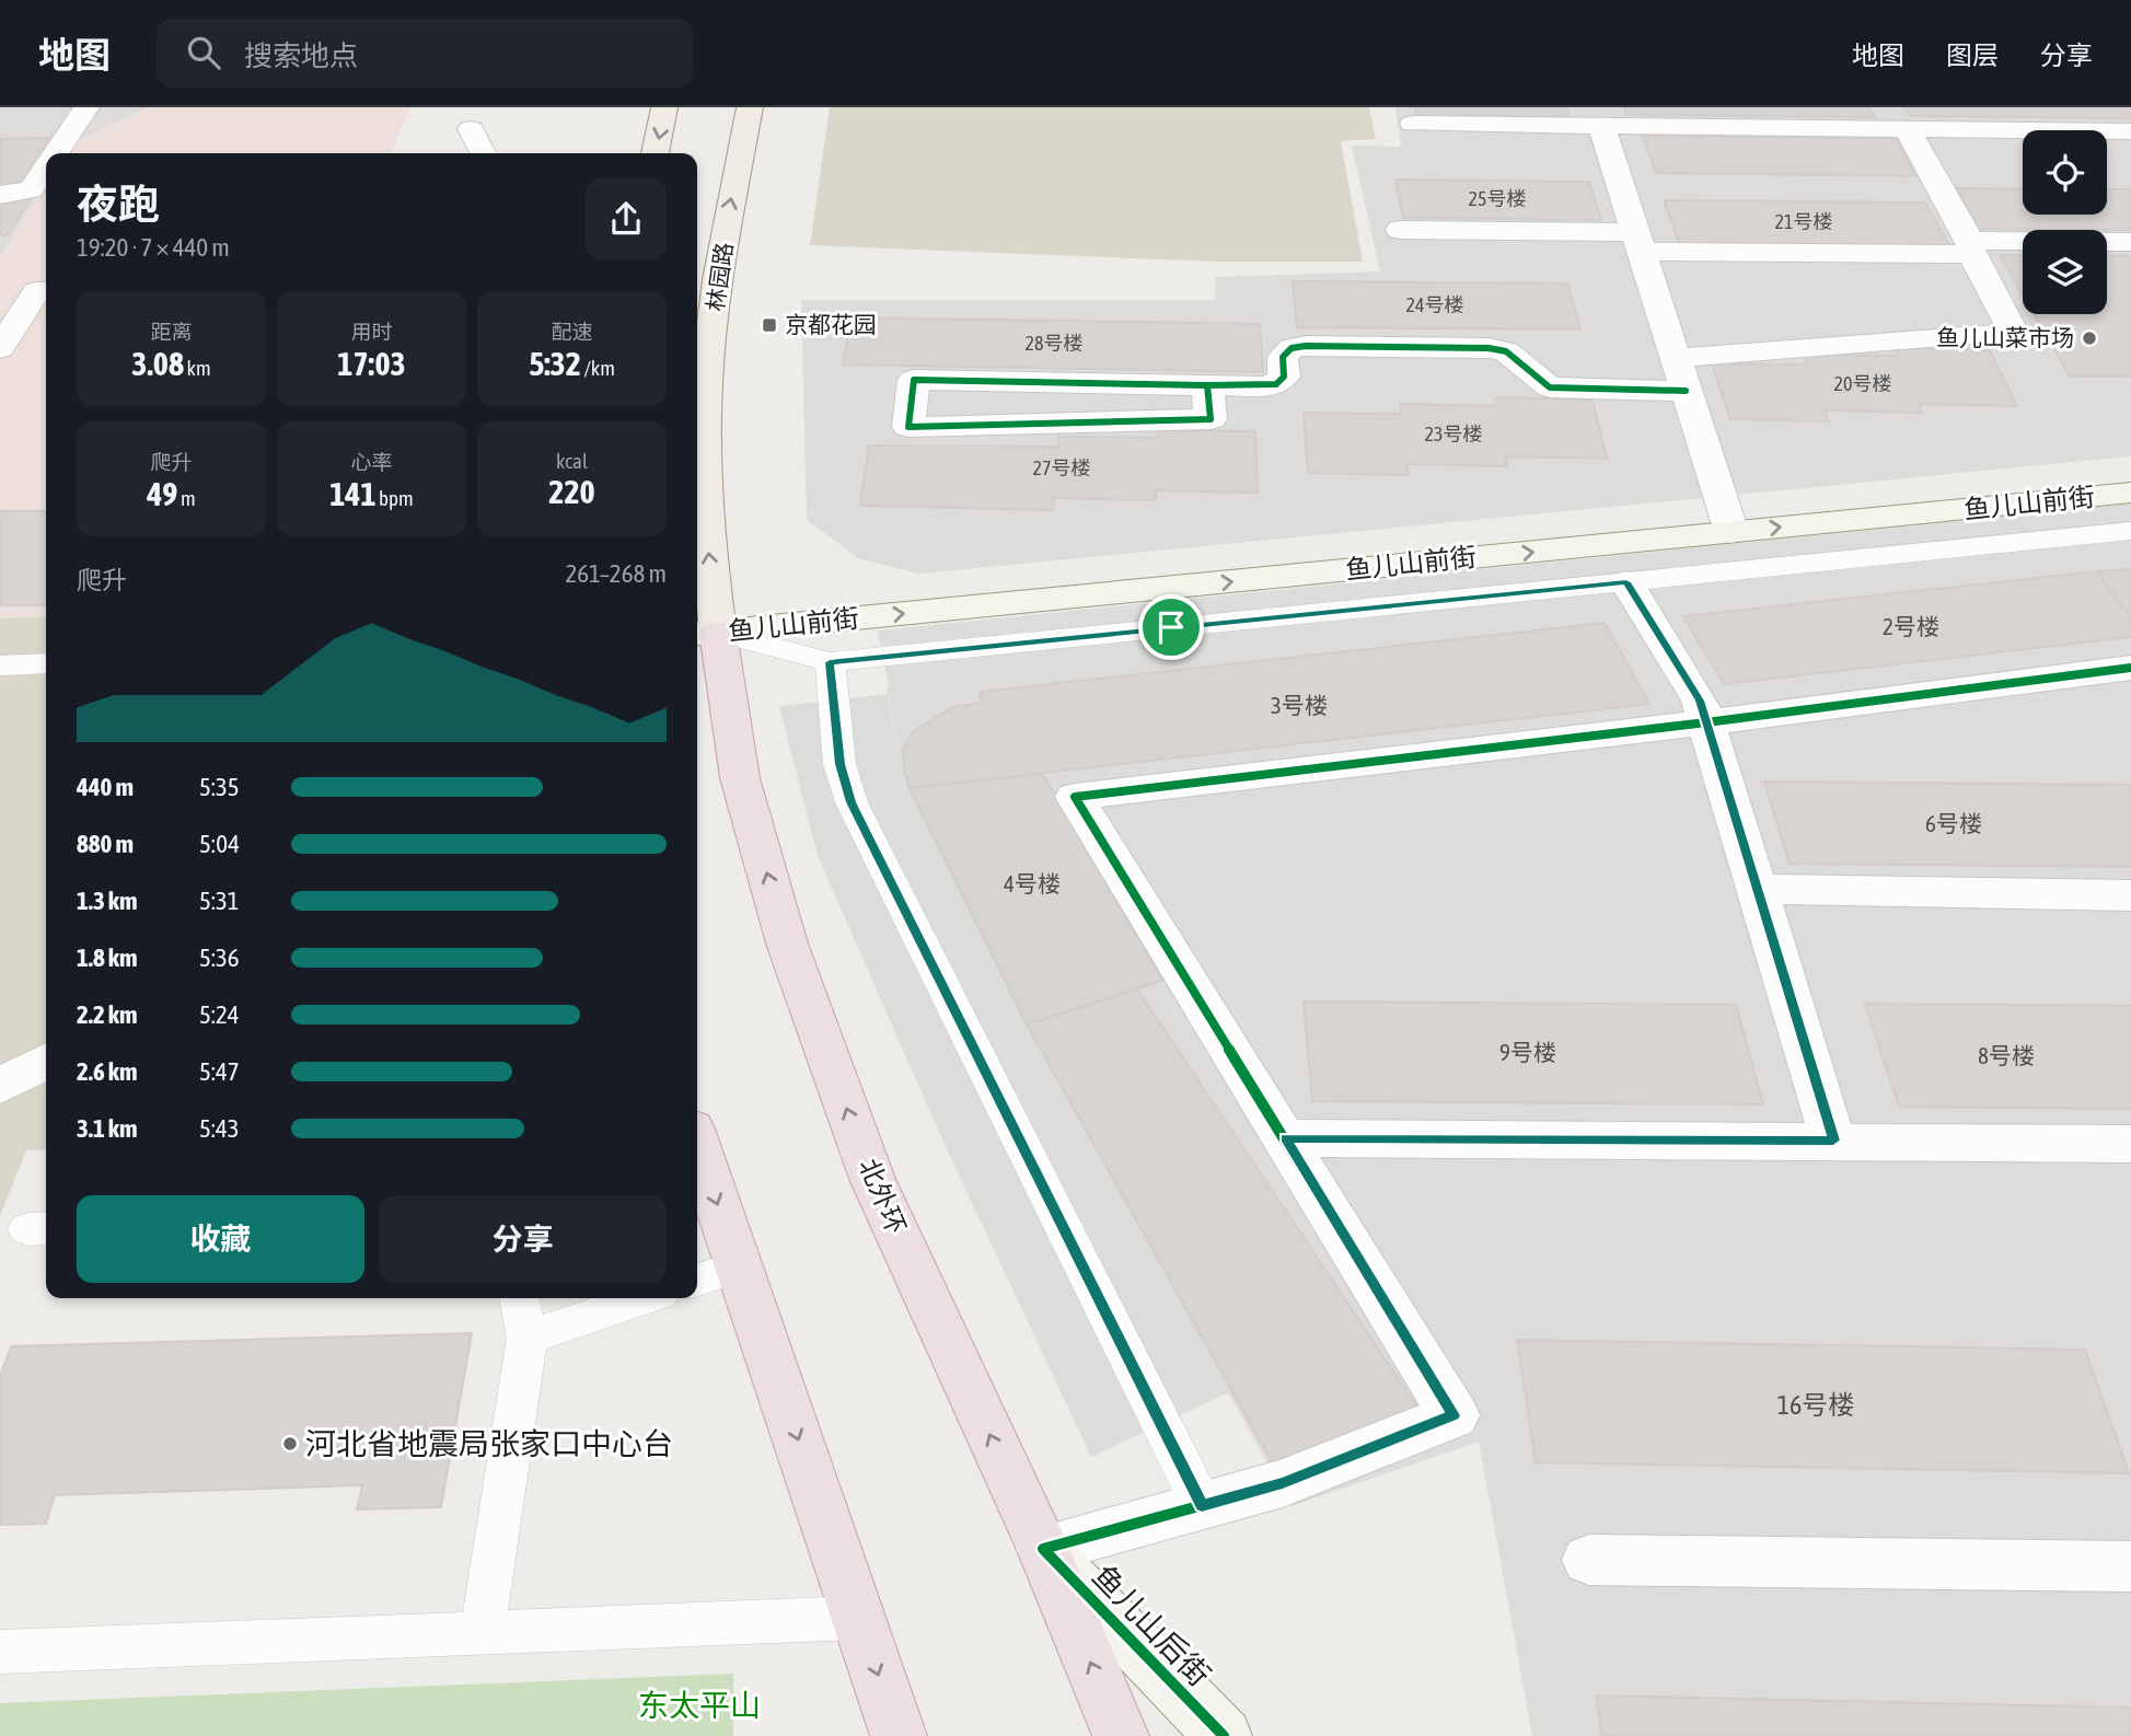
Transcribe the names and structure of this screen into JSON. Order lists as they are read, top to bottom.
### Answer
{
  "streets": {
    "highway": ["北外环"],
    "main road": ["林园路"],
    "street": ["鱼儿山前街", "鱼儿山后街"]
  },
  "crossings": [
    ["林园路", "鱼儿山前街"],
    ["林园路", "北外环"],
    ["鱼儿山前街", "北外环"],
    ["北外环", "鱼儿山后街"]
  ],
  "one_way": ["林园路"],
  "parks": ["东太平山"],
  "places": {
    "transit": ["京都花园"],
    "other": ["鱼儿山菜市场", "河北省地震局张家口中心台"]
  },
  "house_numbers": [
    "25号楼",
    "21号楼",
    "24号楼",
    "28号楼",
    "20号楼",
    "23号楼",
    "27号楼",
    "2号楼",
    "3号楼",
    "6号楼",
    "4号楼",
    "9号楼",
    "8号楼",
    "16号楼"
  ],
  "page": {
    "header": "地图",
    "search": "搜索地点",
    "nav": ["地图", "图层", "分享"],
    "heading": ["夜跑", "19:20 · 7 × 440 m"],
    "stats": [
      ["距离", "3.08 km"],
      ["用时", "17:03"],
      ["配速", "5:32 /km"],
      ["爬升", "49 m"],
      ["心率", "141 bpm"],
      ["kcal", "220"]
    ],
    "chart": ["爬升", "261–268 m"],
    "list": [
      {
        "name": "440 m",
        "note": "5:35"
      },
      {
        "name": "880 m",
        "note": "5:04"
      },
      {
        "name": "1.3 km",
        "note": "5:31"
      },
      {
        "name": "1.8 km",
        "note": "5:36"
      },
      {
        "name": "2.2 km",
        "note": "5:24"
      },
      {
        "name": "2.6 km",
        "note": "5:47"
      },
      {
        "name": "3.1 km",
        "note": "5:43"
      }
    ],
    "buttons": ["收藏", "分享"]
  }
}
